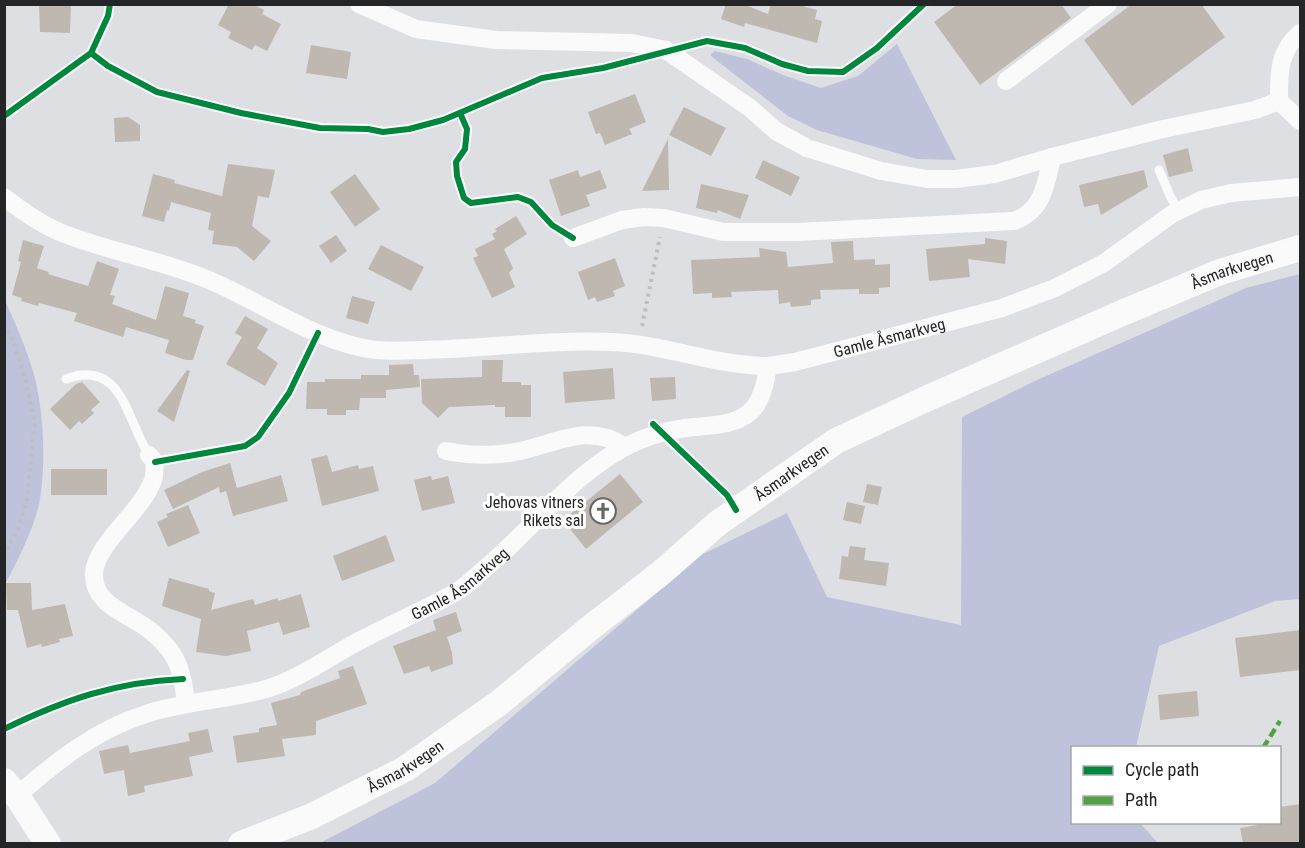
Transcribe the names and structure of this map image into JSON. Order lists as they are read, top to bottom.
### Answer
{
  "streets": {
    "main road": ["Åsmarkvegen"],
    "street": ["Gamle Åsmarkveg"]
  },
  "places": {
    "church": ["Jehovas vitners Rikets sal"]
  },
  "legend": ["Cycle path", "Path"]
}
